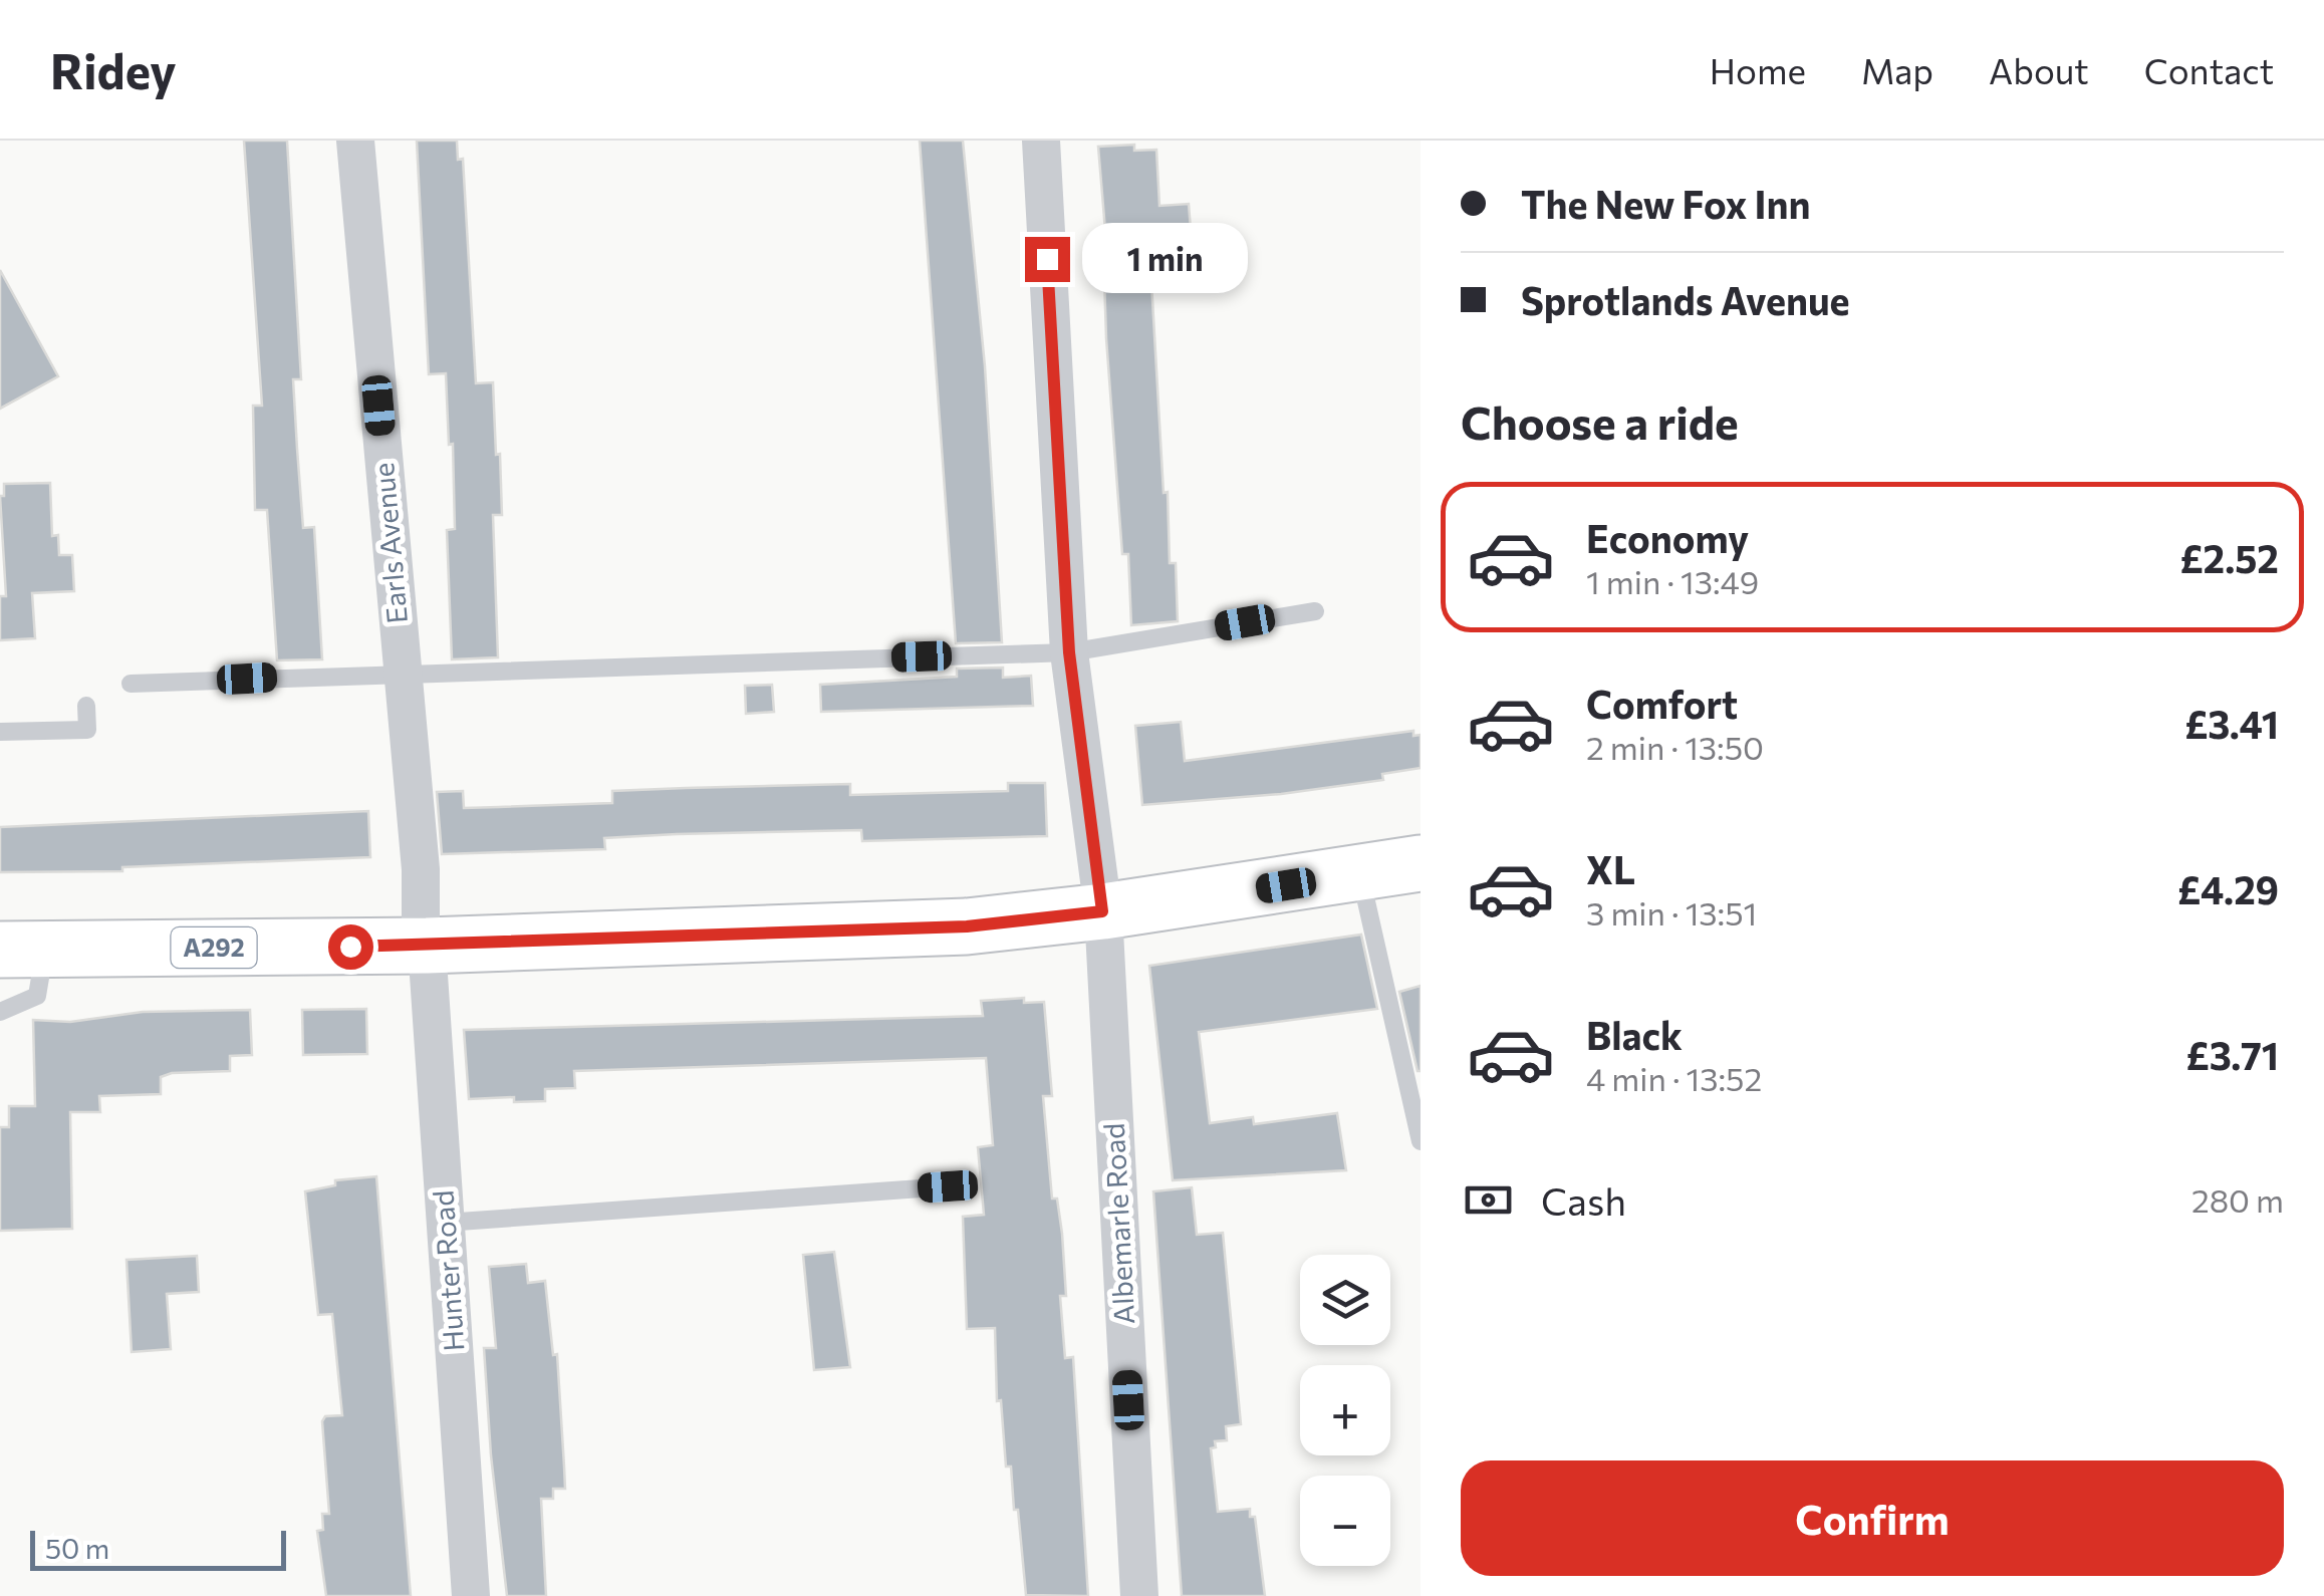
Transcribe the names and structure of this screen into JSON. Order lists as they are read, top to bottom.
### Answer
{
  "streets": {
    "main road": ["A292"],
    "street": ["Earls Avenue", "Albemarle Road", "Hunter Road"]
  },
  "crossings": [
    ["Earls Avenue", "A292"],
    ["Earls Avenue", "Hunter Road"],
    ["A292", "Albemarle Road"],
    ["A292", "Hunter Road"]
  ],
  "scale_bar": "50 m",
  "page": {
    "header": "Ridey",
    "nav": [
      "Home",
      "Map",
      "About",
      "Contact"
    ],
    "banner": ["The New Fox Inn", "Sprotlands Avenue"],
    "bubble": "1 min",
    "heading": "Choose a ride",
    "list": [
      {
        "name": "Economy",
        "note": "1 min · 13:49",
        "value": "£2.52"
      },
      {
        "name": "Comfort",
        "note": "2 min · 13:50",
        "value": "£3.41"
      },
      {
        "name": "XL",
        "note": "3 min · 13:51",
        "value": "£4.29"
      },
      {
        "name": "Black",
        "note": "4 min · 13:52",
        "value": "£3.71"
      }
    ],
    "pay": ["Cash", "280 m"],
    "map_buttons": ["+", "−"],
    "buttons": "Confirm",
    "scale": "50 m"
  }
}
